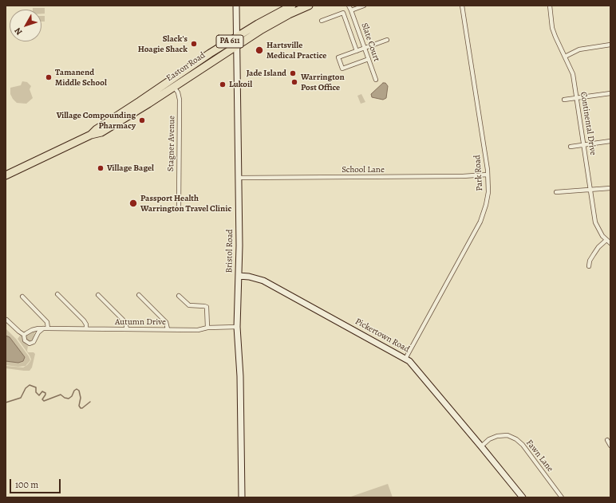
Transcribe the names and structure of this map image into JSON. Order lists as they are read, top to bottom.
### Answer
{
  "streets": {
    "highway": ["PA 611", "Easton Road"],
    "main road": ["Bristol Road", "Pickertown Road"],
    "street": [
      "Slate Court",
      "Continental Drive",
      "Stagner Avenue",
      "School Lane",
      "Park Road",
      "Autumn Drive",
      "Fawn Lane"
    ]
  },
  "crossings": [
    ["Easton Road", "Stagner Avenue"],
    ["Easton Road", "Bristol Road"],
    ["School Lane", "Park Road"],
    ["School Lane", "Bristol Road"],
    ["Park Road", "Pickertown Road"],
    ["Bristol Road", "Autumn Drive"],
    ["Bristol Road", "Pickertown Road"],
    ["Pickertown Road", "Fawn Lane"]
  ],
  "places": [
    "Slack's Hoagie Shack",
    "Hartsville Medical Practice",
    "Jade Island",
    "Tamanend Middle School",
    "Warrington Post Office",
    "Lukoil",
    "Village Compounding Pharmacy",
    "Village Bagel",
    "Passport Health Warrington Travel Clinic"
  ],
  "scale_bar": "100 m",
  "north": "bottom left"
}
